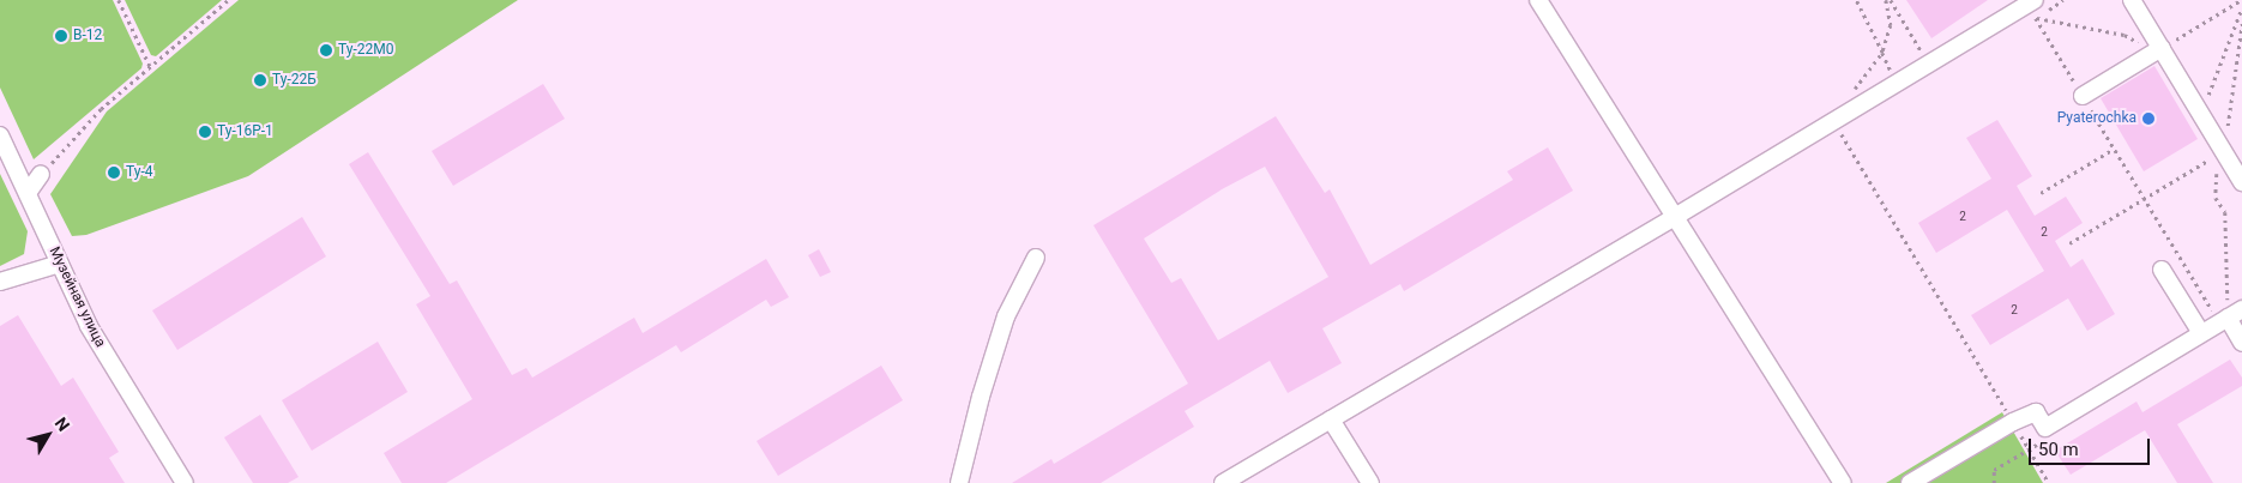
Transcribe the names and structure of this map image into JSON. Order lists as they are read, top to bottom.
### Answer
{
  "streets": {
    "street": ["Музейная улица"]
  },
  "places": [
    "В-12",
    "Ту-22М0",
    "Ту-22Б",
    "Pyaterochka",
    "Ту-16Р-1",
    "Ту-4"
  ],
  "house_numbers": ["2", "2", "2"],
  "scale_bar": "50 m",
  "north": "top right"
}
